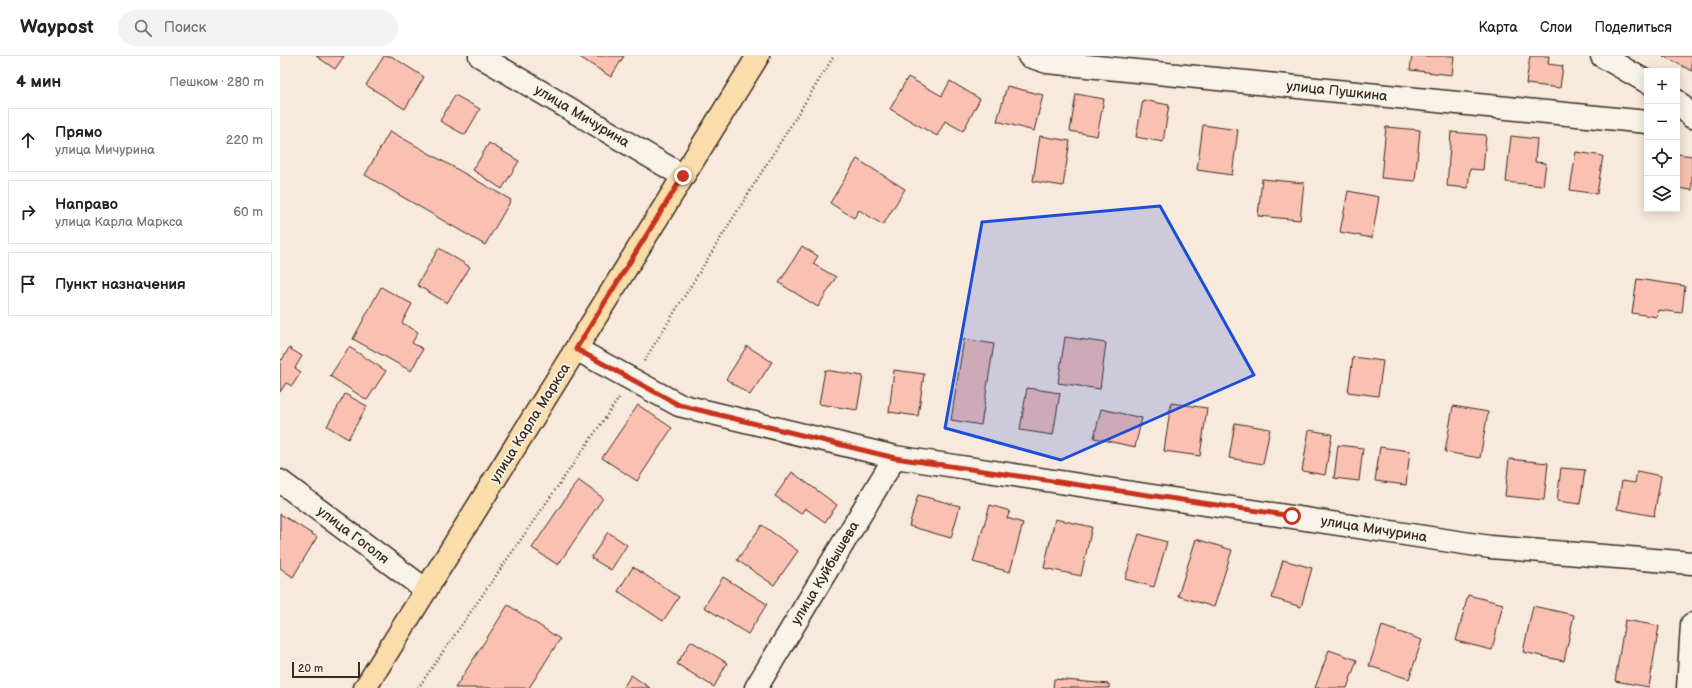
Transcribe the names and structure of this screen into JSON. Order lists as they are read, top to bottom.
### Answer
{
  "streets": {
    "main road": ["улица Карла Маркса"],
    "street": [
      "улица Пушкина",
      "улица Мичурина",
      "улица Гоголя",
      "улица Куйбышева"
    ]
  },
  "crossings": [
    ["улица Мичурина", "улица Карла Маркса"],
    ["улица Мичурина", "улица Куйбышева"],
    ["улица Карла Маркса", "улица Гоголя"]
  ],
  "scale_bar": "20 m",
  "page": {
    "header": "Waypost",
    "search": "Поиск",
    "nav": ["Карта", "Слои", "Поделиться"],
    "heading": ["4 мин", "Пешком · 280 m"],
    "map_buttons": ["+", "−"],
    "list": [
      ["Прямо", "улица Мичурина", "220 m"],
      ["Направо", "улица Карла Маркса", "60 m"],
      "Пункт назначения"
    ],
    "scale": "20 m"
  }
}
